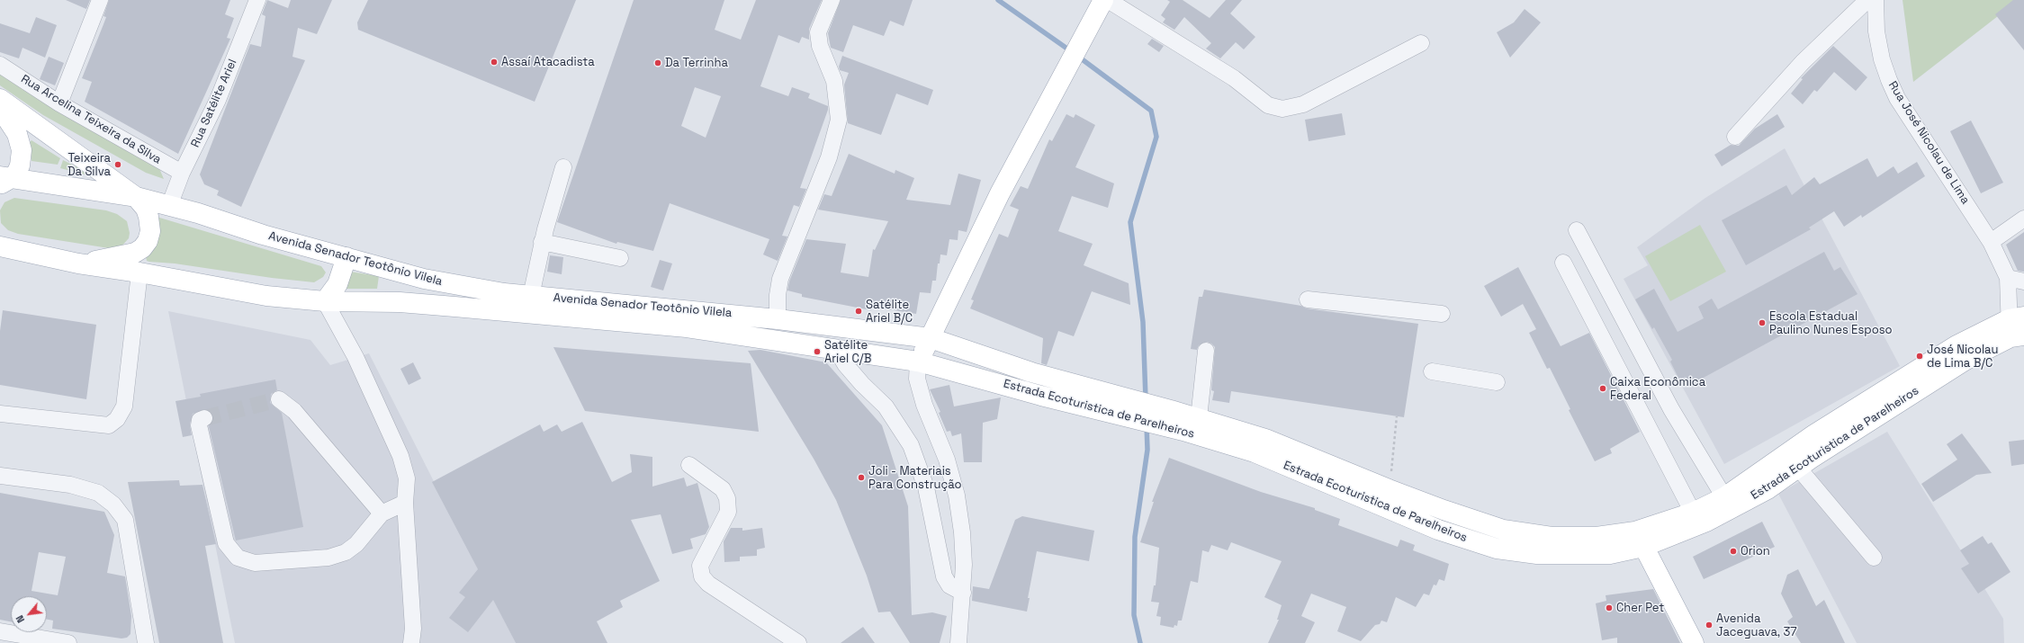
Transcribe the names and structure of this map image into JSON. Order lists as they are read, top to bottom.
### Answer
{
  "streets": {
    "main road": ["Avenida Senador Teotônio Vilela", "Estrada Ecoturistica de Parelheiros"],
    "street": ["Rua Satélite Ariel", "Rua Arcelina Teixeira da Silva", "Rua José Nicolau de Lima"]
  },
  "crossings": [
    ["Rua Satélite Ariel", "Rua Arcelina Teixeira da Silva"],
    ["Rua Satélite Ariel", "Avenida Senador Teotônio Vilela"],
    ["Rua José Nicolau de Lima", "Estrada Ecoturistica de Parelheiros"],
    ["Avenida Senador Teotônio Vilela", "Estrada Ecoturistica de Parelheiros"]
  ],
  "places": [
    "Assaí Atacadista",
    "Da Terrinha",
    "Teixeira Da Silva",
    "Satélite Ariel B/C",
    "Escola Estadual Paulino Nunes Esposo",
    "Satélite Ariel C/B",
    "José Nicolau de Lima B/C",
    "Caixa Econômica Federal",
    "Joli - Materiais Para Construção",
    "Orion",
    "Cher Pet",
    "Avenida Jaceguava, 37"
  ],
  "north": "bottom left"
}
